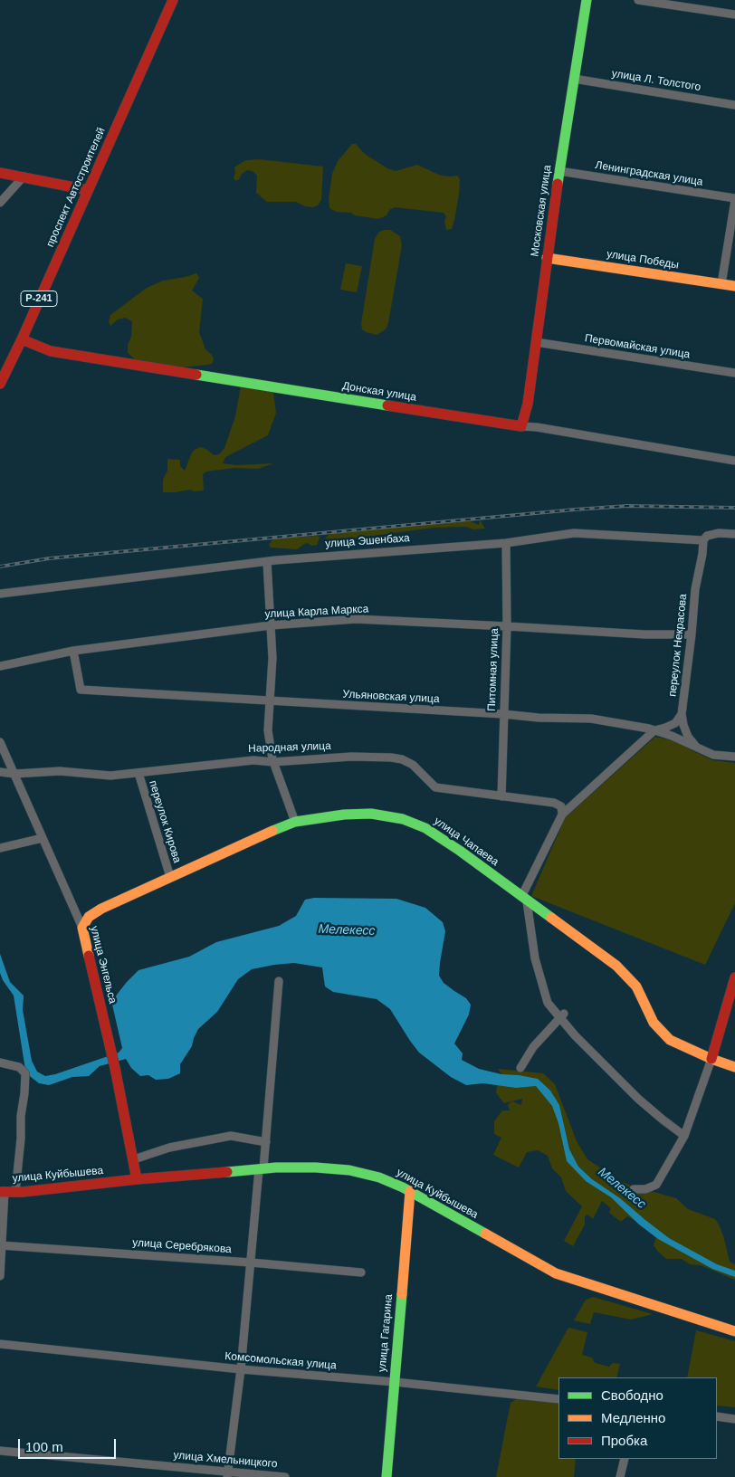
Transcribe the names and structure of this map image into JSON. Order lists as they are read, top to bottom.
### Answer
{
  "streets": {
    "main road": [
      "проспект Автостроителей",
      "Московская улица",
      "улица Победы",
      "Р-241",
      "Донская улица",
      "улица Чапаева",
      "улица Энгельса",
      "улица Куйбышева",
      "улица Гагарина"
    ],
    "street": [
      "улица Л. Толстого",
      "Ленинградская улица",
      "Первомайская улица",
      "улица Эшенбаха",
      "улица Карла Маркса",
      "переулок Некрасова",
      "Питомная улица",
      "Ульяновская улица",
      "Народная улица",
      "переулок Кирова",
      "улица Серебрякова",
      "Комсомольская улица",
      "улица Хмельницкого"
    ]
  },
  "crossings": [
    ["улица Л. Толстого", "Московская улица"],
    ["Ленинградская улица", "Московская улица"],
    ["проспект Автостроителей", "Донская улица"],
    ["Московская улица", "улица Победы"],
    ["Московская улица", "Первомайская улица"],
    ["Московская улица", "Донская улица"],
    ["улица Эшенбаха", "переулок Некрасова"],
    ["улица Эшенбаха", "Питомная улица"],
    ["улица Карла Маркса", "переулок Некрасова"],
    ["улица Карла Маркса", "Питомная улица"],
    ["улица Карла Маркса", "Ульяновская улица"],
    ["переулок Некрасова", "Ульяновская улица"],
    ["Питомная улица", "Ульяновская улица"],
    ["Питомная улица", "Народная улица"],
    ["Народная улица", "переулок Кирова"],
    ["Народная улица", "улица Энгельса"],
    ["переулок Кирова", "улица Чапаева"],
    ["улица Чапаева", "улица Энгельса"],
    ["улица Энгельса", "улица Куйбышева"],
    ["улица Куйбышева", "улица Гагарина"],
    ["улица Гагарина", "Комсомольская улица"]
  ],
  "water": ["Мелекесс"],
  "legend": ["Свободно", "Медленно", "Пробка"],
  "scale_bar": "100 m"
}
